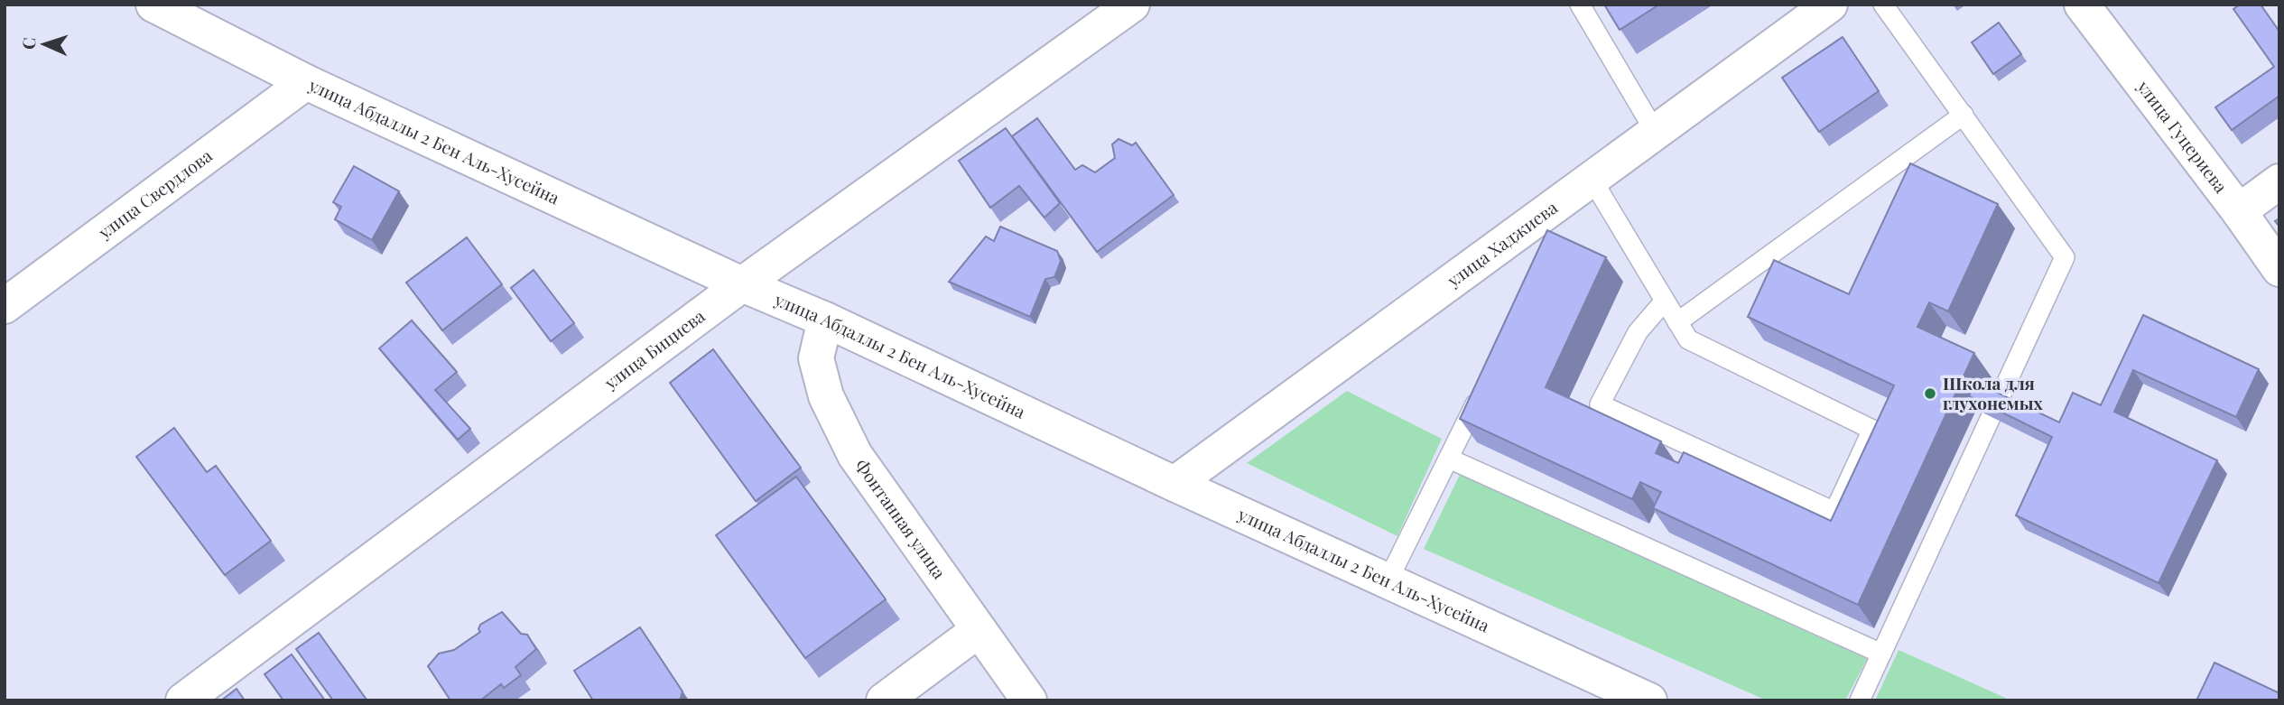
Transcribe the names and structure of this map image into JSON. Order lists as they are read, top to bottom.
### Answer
{
  "streets": {
    "street": [
      "улица Гуцериева",
      "улица Абдаллы 2 Бен Аль-Хусейна",
      "улица Свердлова",
      "улица Хаджиева",
      "улица Бициева",
      "Фонтанная улица"
    ]
  },
  "crossings": [
    ["улица Абдаллы 2 Бен Аль-Хусейна", "улица Свердлова"],
    ["улица Абдаллы 2 Бен Аль-Хусейна", "улица Хаджиева"],
    ["улица Абдаллы 2 Бен Аль-Хусейна", "улица Бициева"],
    ["улица Абдаллы 2 Бен Аль-Хусейна", "Фонтанная улица"]
  ],
  "places": ["Школа для глухонемых"],
  "north": "left"
}
